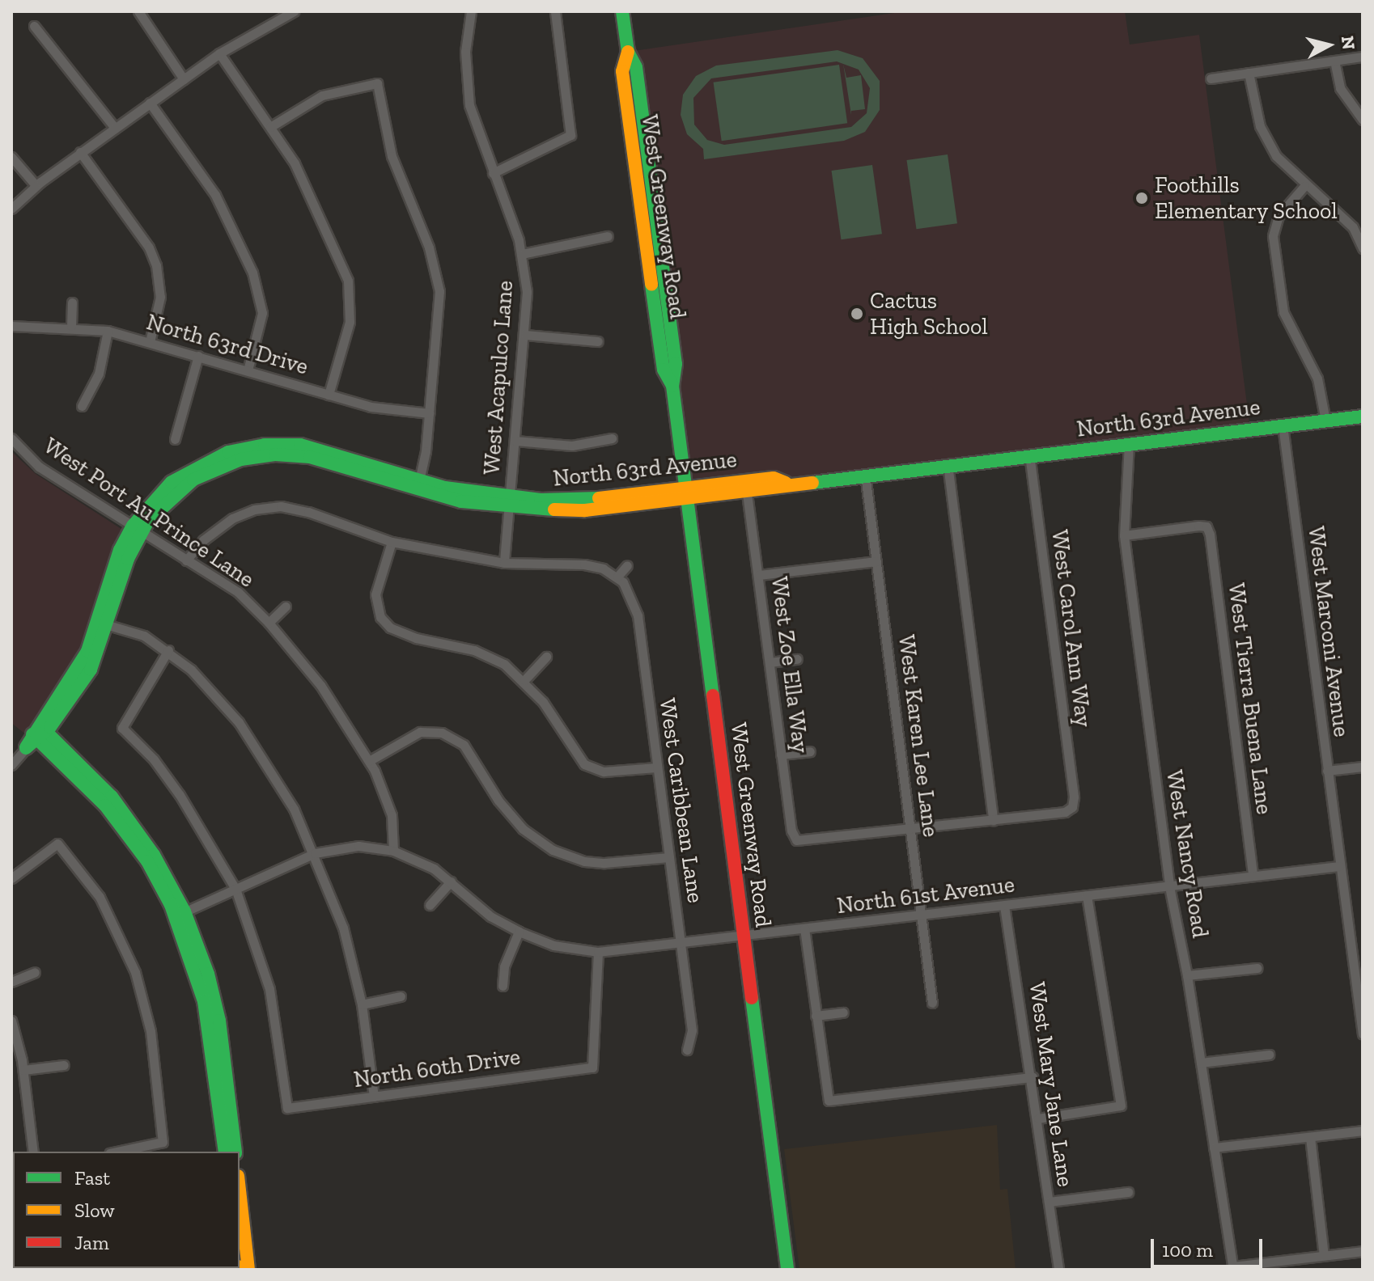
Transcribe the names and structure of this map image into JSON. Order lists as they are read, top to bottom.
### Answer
{
  "streets": {
    "street": [
      "West Greenway Road",
      "North 63rd Drive",
      "West Acapulco Lane",
      "North 63rd Avenue",
      "West Port Au Prince Lane",
      "West Carol Ann Way",
      "West Marconi Avenue",
      "West Zoe Ella Way",
      "West Tierra Buena Lane",
      "West Karen Lee Lane",
      "West Caribbean Lane",
      "West Nancy Road",
      "North 61st Avenue",
      "North 60th Drive",
      "West Mary Jane Lane"
    ]
  },
  "crossings": [
    ["West Greenway Road", "North 63rd Avenue"],
    ["West Greenway Road", "North 61st Avenue"],
    ["West Acapulco Lane", "North 63rd Avenue"],
    ["North 63rd Avenue", "West Port Au Prince Lane"],
    ["North 63rd Avenue", "West Carol Ann Way"],
    ["North 63rd Avenue", "West Marconi Avenue"],
    ["North 63rd Avenue", "West Zoe Ella Way"],
    ["North 63rd Avenue", "West Karen Lee Lane"],
    ["North 63rd Avenue", "West Nancy Road"],
    ["West Port Au Prince Lane", "North 61st Avenue"],
    ["West Marconi Avenue", "North 61st Avenue"],
    ["West Zoe Ella Way", "West Karen Lee Lane"],
    ["West Tierra Buena Lane", "West Nancy Road"],
    ["West Tierra Buena Lane", "North 61st Avenue"],
    ["West Karen Lee Lane", "North 61st Avenue"],
    ["West Caribbean Lane", "North 61st Avenue"],
    ["West Nancy Road", "North 61st Avenue"],
    ["North 61st Avenue", "North 60th Drive"],
    ["North 61st Avenue", "West Mary Jane Lane"]
  ],
  "places": ["Foothills Elementary School", "Cactus High School"],
  "legend": ["Fast", "Slow", "Jam"],
  "scale_bar": "100 m",
  "north": "right"
}
